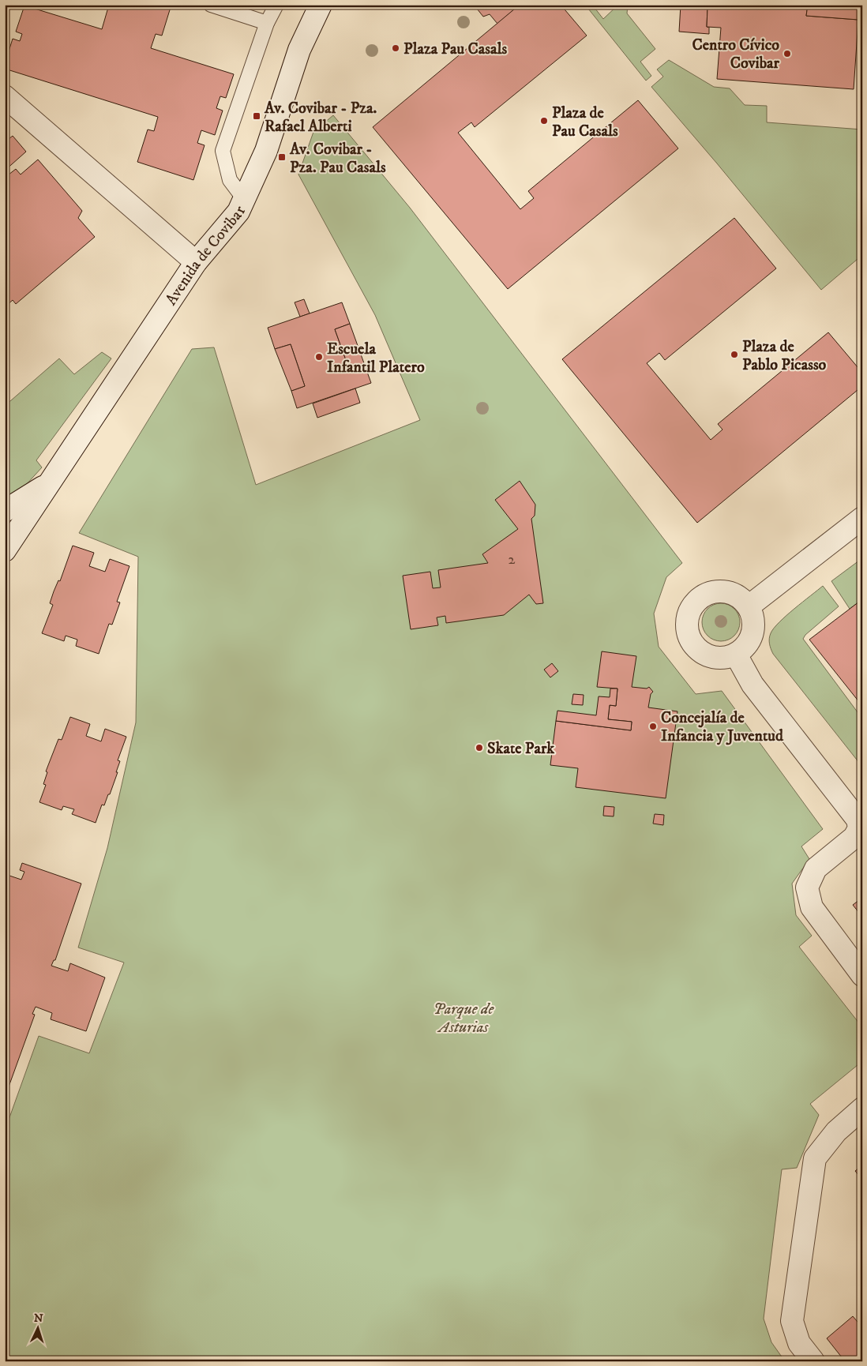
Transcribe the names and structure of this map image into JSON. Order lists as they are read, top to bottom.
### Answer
{
  "streets": {
    "street": ["Avenida de Covibar"]
  },
  "parks": ["Parque de Asturias"],
  "places": {
    "other": [
      "Plaza Pau Casals",
      "Centro Cívico Covibar",
      "Plaza de Pau Casals",
      "Plaza de Pablo Picasso",
      "Escuela Infantil Platero",
      "Concejalía de Infancia y Juventud",
      "Skate Park"
    ],
    "transit": ["Av. Covibar - Pza. Rafael Alberti", "Av. Covibar - Pza. Pau Casals"]
  },
  "house_numbers": ["2"],
  "north": "top"
}
